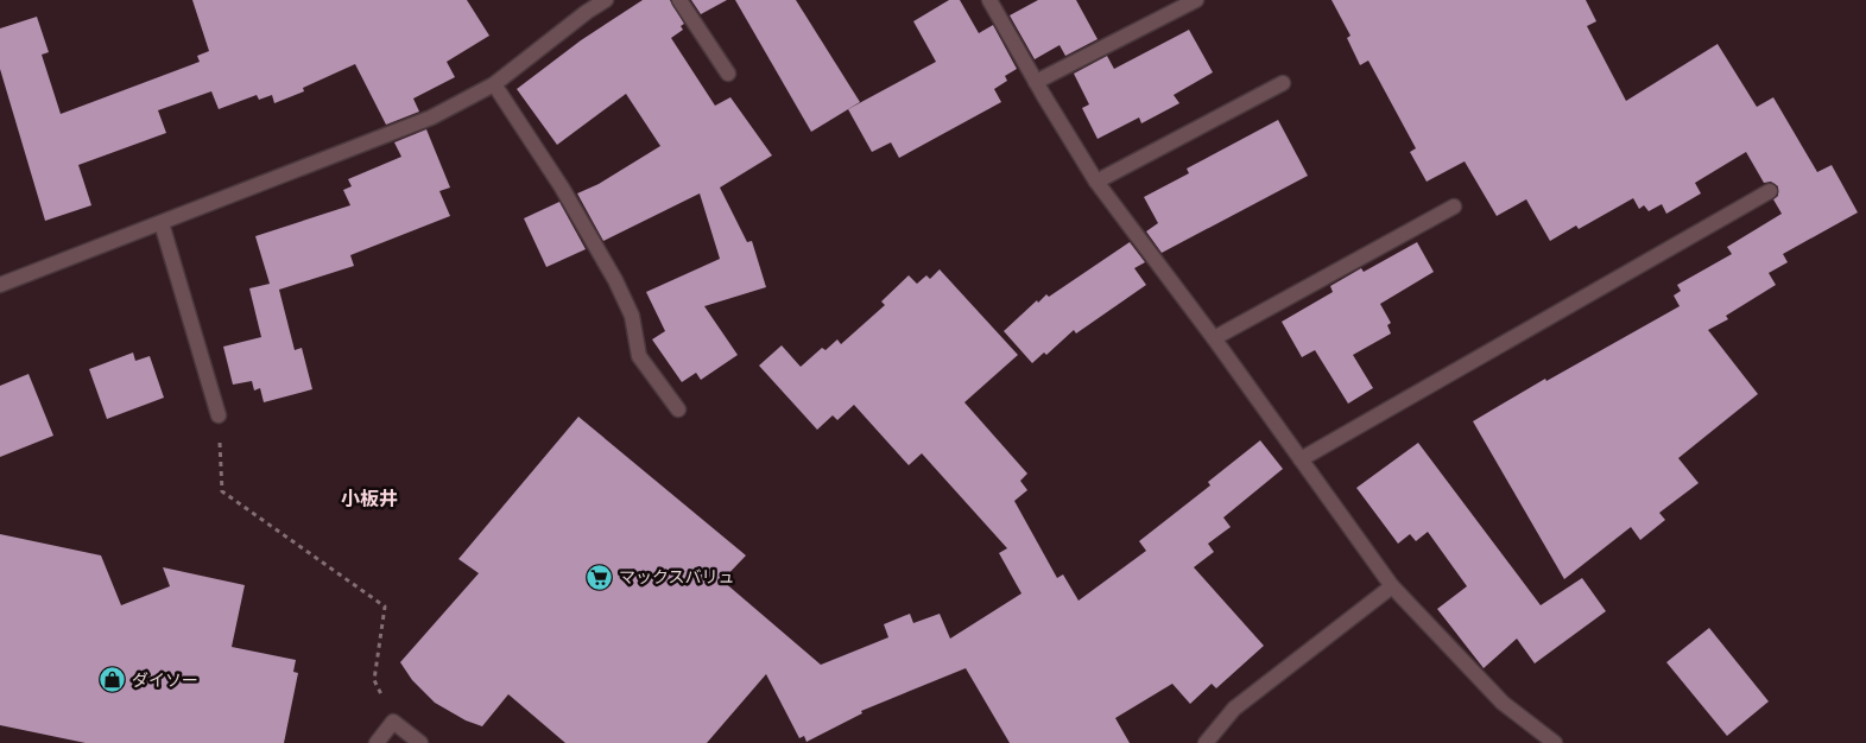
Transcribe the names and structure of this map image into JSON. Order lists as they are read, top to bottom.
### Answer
{
  "districts": ["小板井"],
  "places": {
    "supermarket": ["マックスバリュ"],
    "shop": ["ダイソー"]
  }
}
